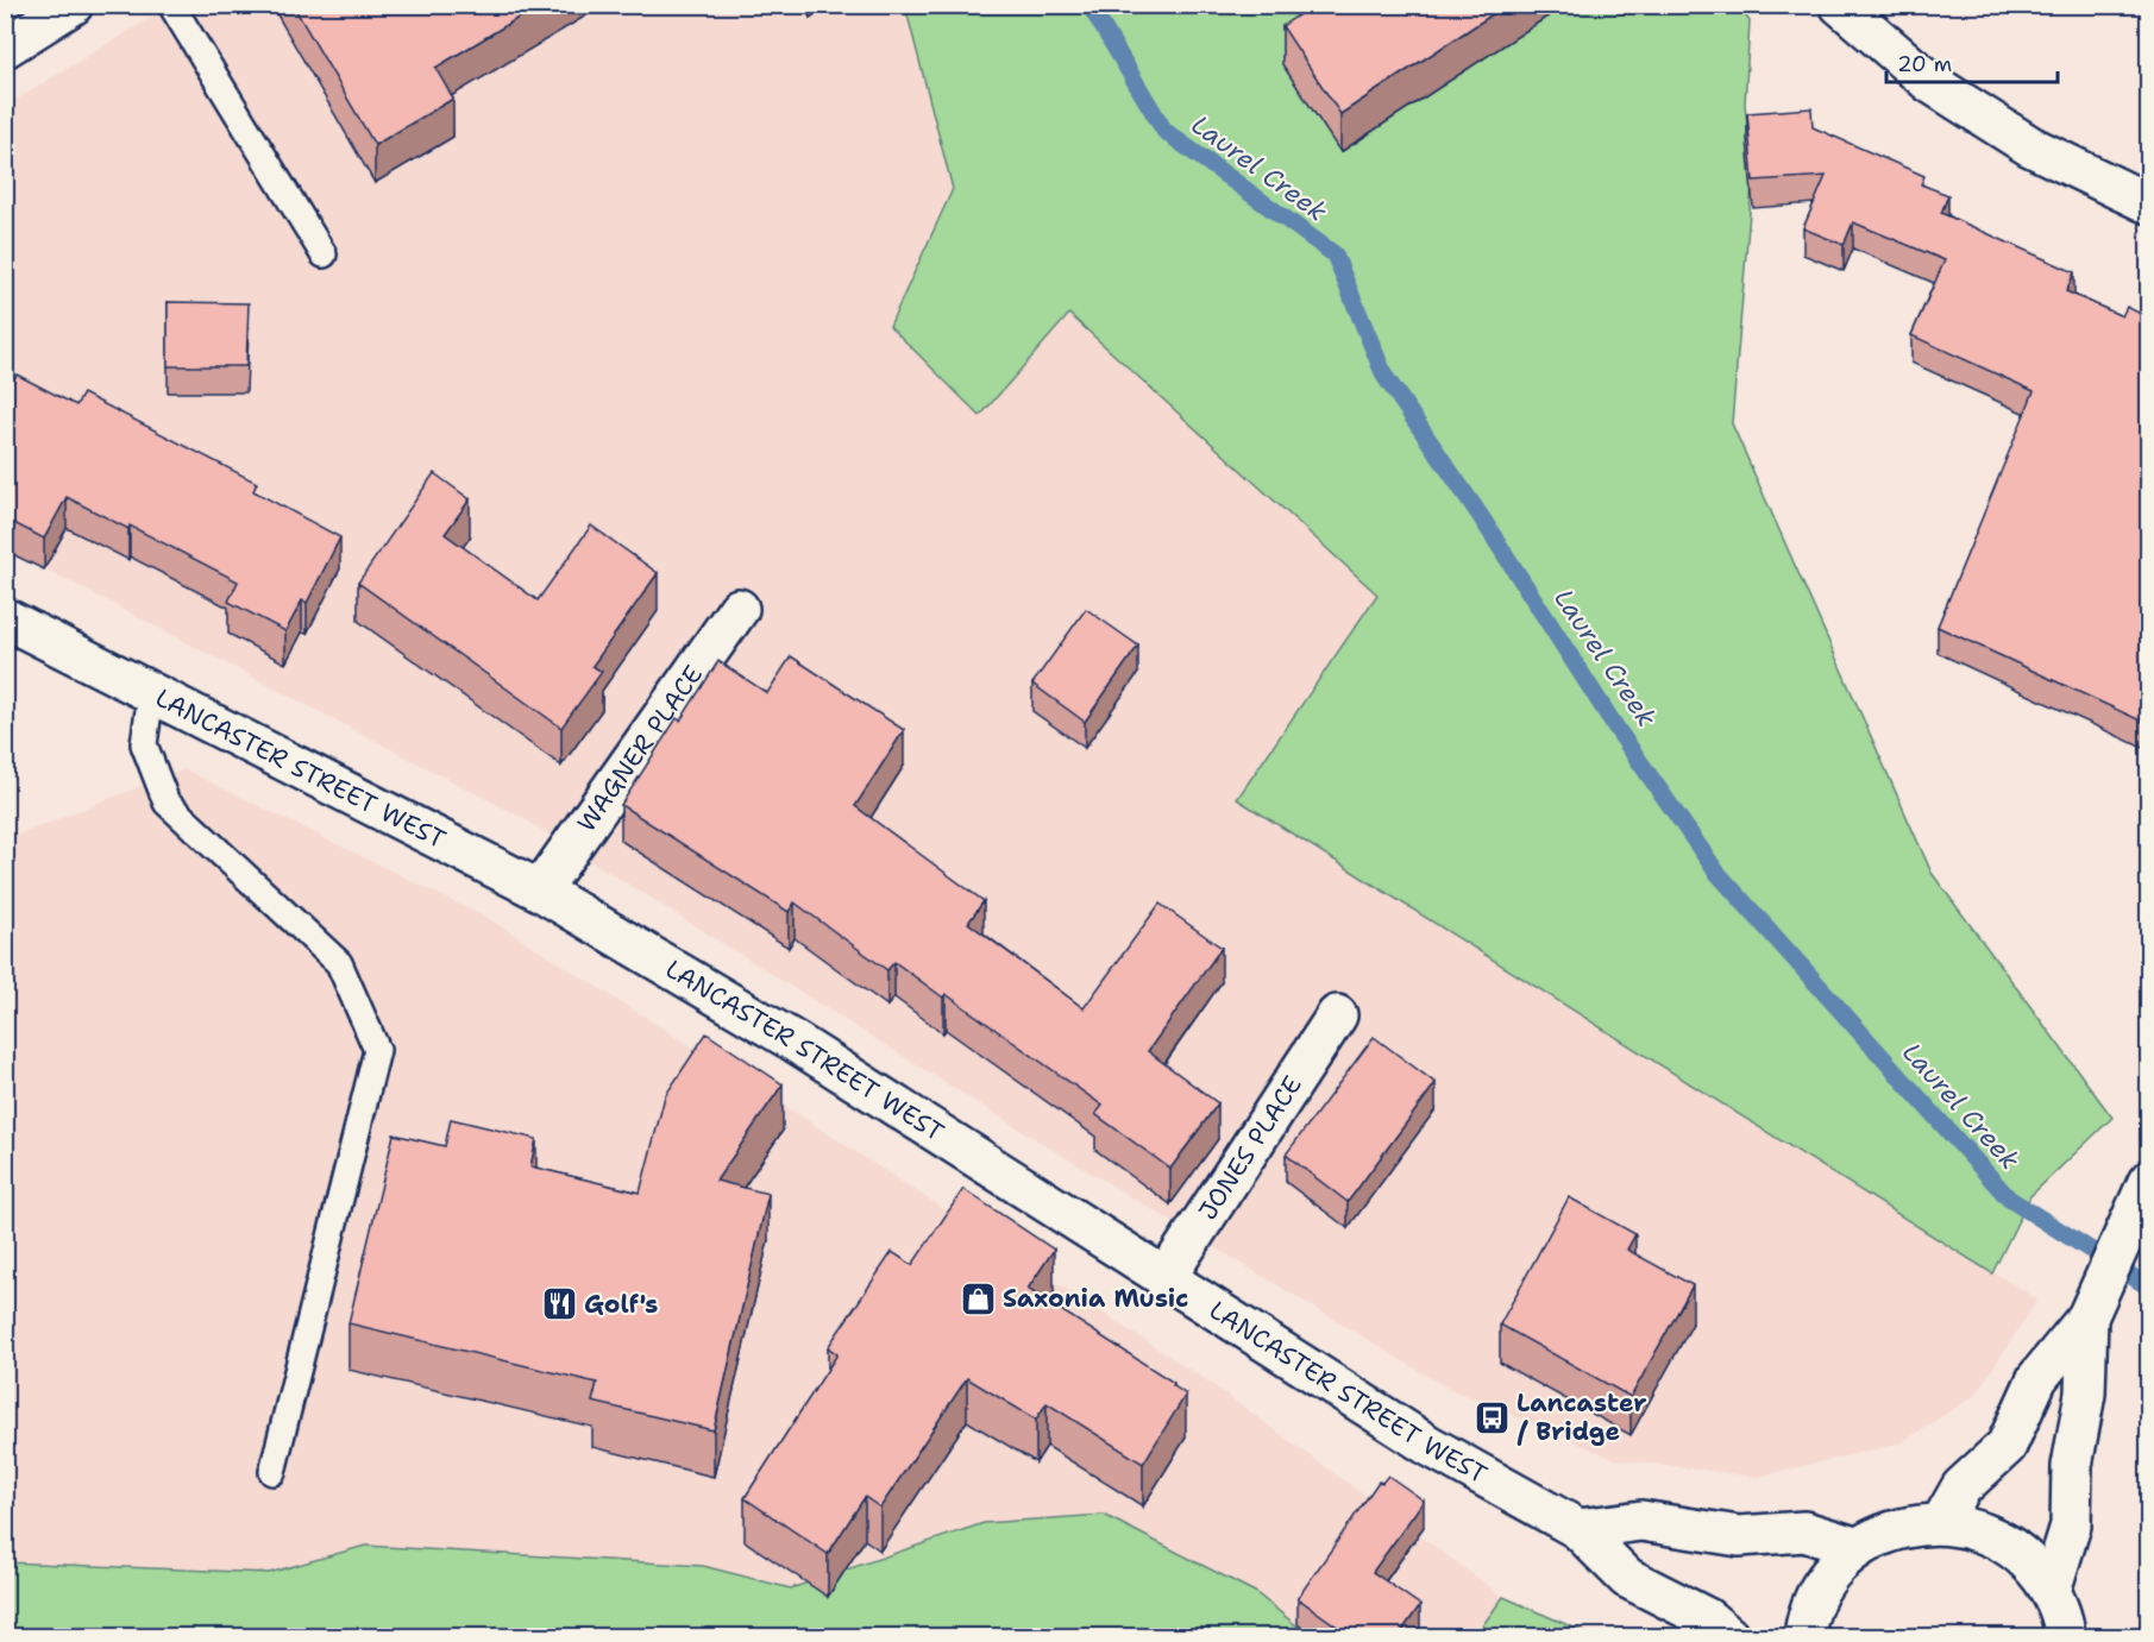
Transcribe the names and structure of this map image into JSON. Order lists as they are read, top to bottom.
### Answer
{
  "streets": {
    "main road": ["WAGNER PLACE", "LANCASTER STREET WEST", "JONES PLACE"]
  },
  "crossings": [
    ["WAGNER PLACE", "LANCASTER STREET WEST"],
    ["LANCASTER STREET WEST", "JONES PLACE"]
  ],
  "water": ["Laurel Creek"],
  "places": {
    "shop": ["Saxonia Music"],
    "restaurant": ["Golf's"],
    "bus stop": ["Lancaster / Bridge"]
  },
  "scale_bar": "20 m"
}
